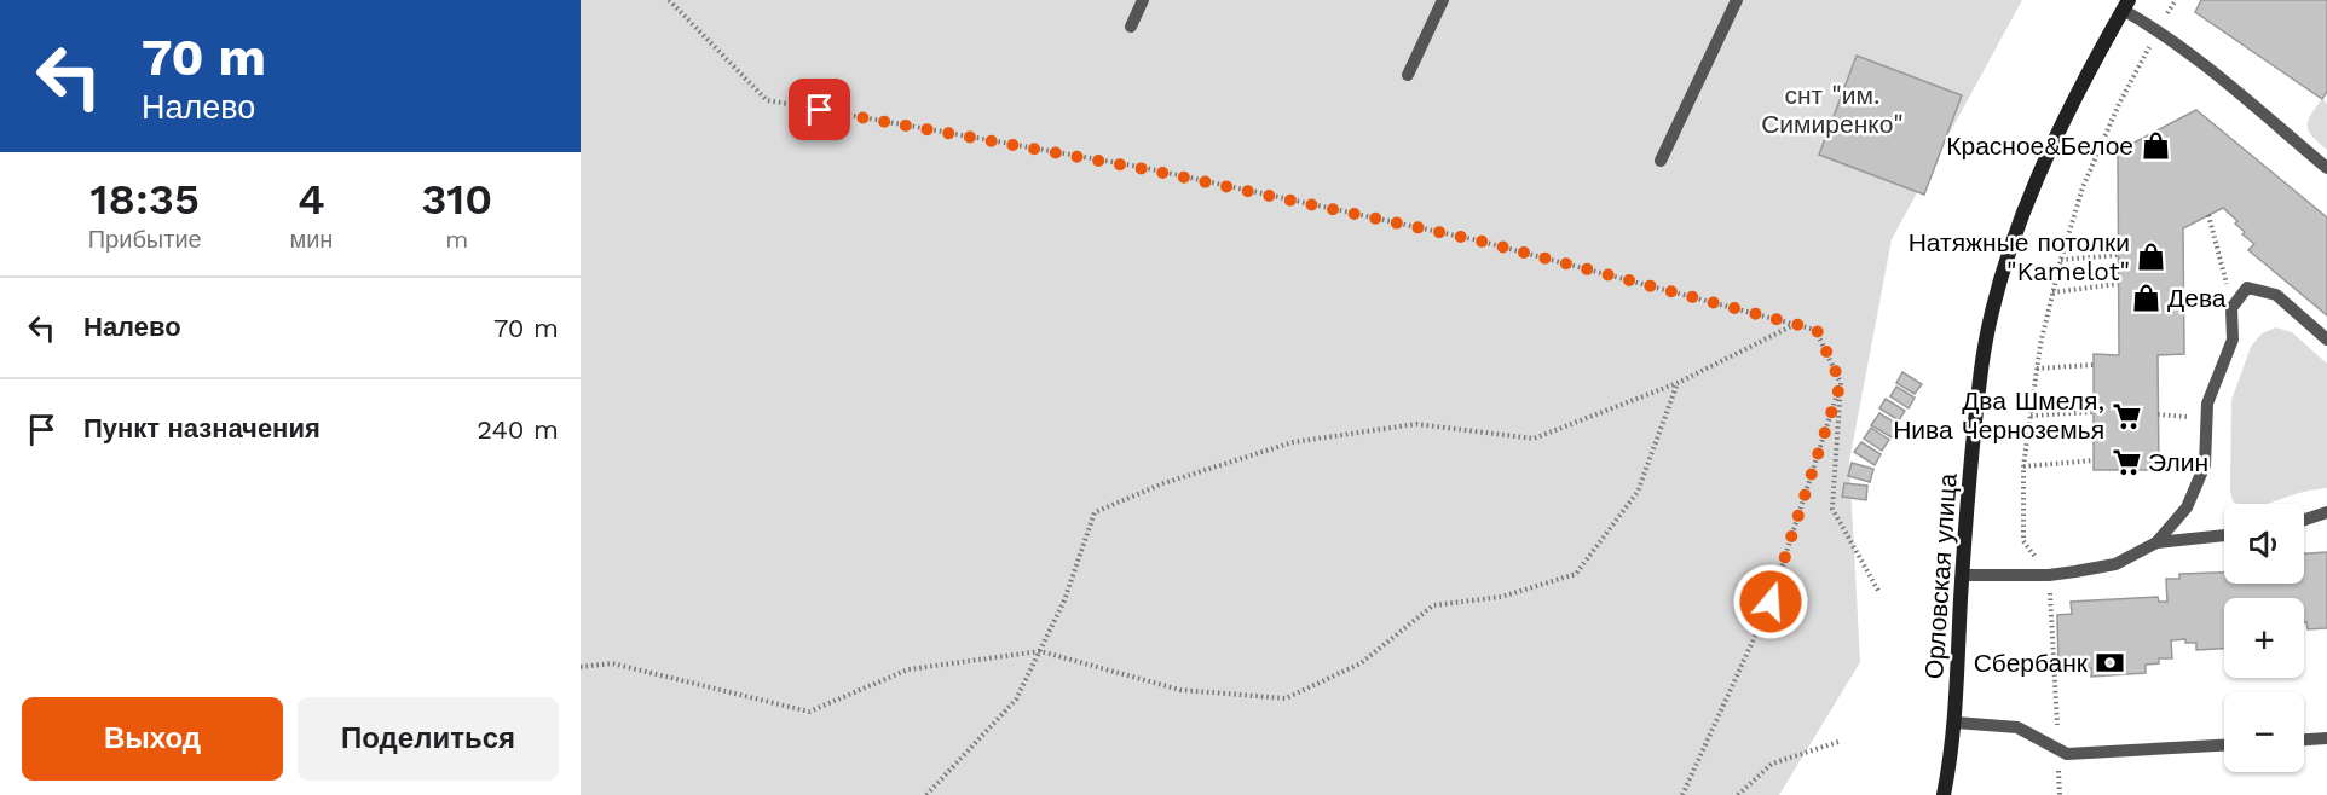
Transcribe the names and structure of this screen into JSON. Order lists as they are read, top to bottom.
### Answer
{
  "streets": {
    "street": ["Орловская улица"]
  },
  "parks": ["снт \"им. Симиренко\""],
  "places": {
    "shop": ["Красное&Белое", "Натяжные потолки \"Kamelot\"", "Дева"],
    "supermarket": ["Два Шмеля, Нива Черноземья", "Элин"],
    "bank": ["Сбербанк"]
  },
  "page": {
    "turn": ["70 m", "Налево"],
    "eta": [
      "18:35",
      "Прибытие",
      "4",
      "мин",
      "310",
      "m"
    ],
    "list": [
      {
        "name": "Налево",
        "value": "70 m"
      },
      {
        "name": "Пункт назначения",
        "value": "240 m"
      }
    ],
    "map_buttons": ["+", "−"],
    "buttons": ["Выход", "Поделиться"]
  }
}
